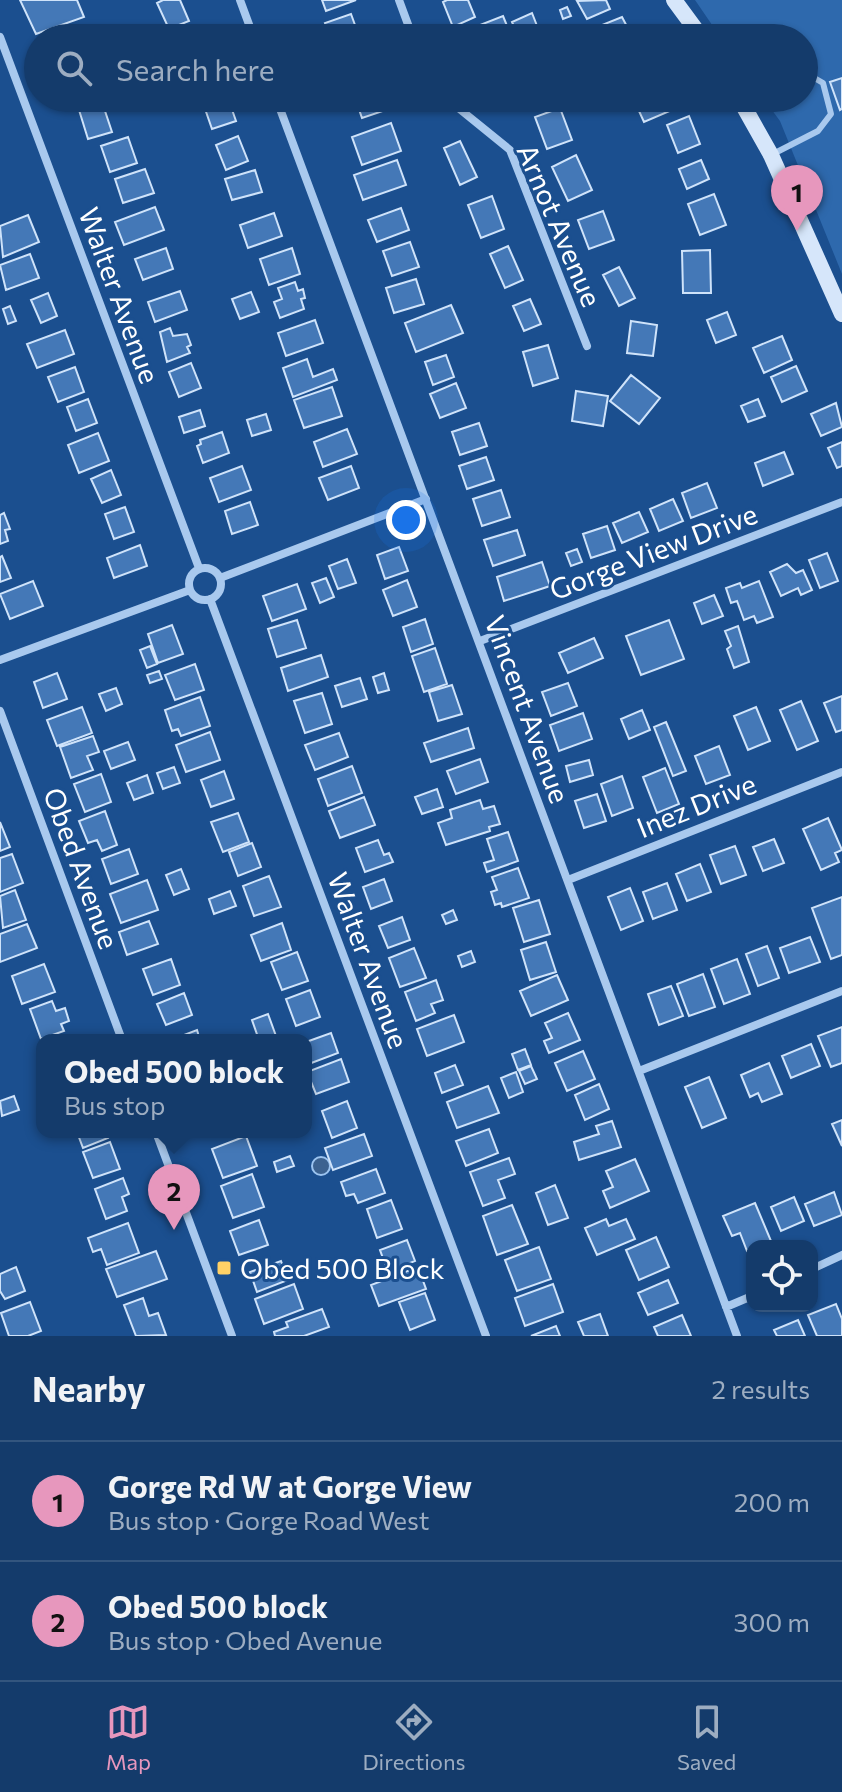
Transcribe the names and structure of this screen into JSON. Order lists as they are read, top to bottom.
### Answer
{
  "streets": {
    "street": [
      "Arnot Avenue",
      "Walter Avenue",
      "Gorge View Drive",
      "Vincent Avenue",
      "Inez Drive",
      "Obed Avenue"
    ]
  },
  "crossings": [
    ["Gorge View Drive", "Vincent Avenue"],
    ["Vincent Avenue", "Inez Drive"]
  ],
  "places": {
    "transit": ["Obed 500 Block"]
  },
  "page": {
    "search": "Search here",
    "pins": ["1", "2"],
    "popup": ["Obed 500 block", "Bus stop"],
    "heading": ["Nearby", "2 results"],
    "list": [
      {
        "mark": "1",
        "name": "Gorge Rd W at Gorge View",
        "note": "Bus stop · Gorge Road West",
        "value": "200 m"
      },
      {
        "mark": "2",
        "name": "Obed 500 block",
        "note": "Bus stop · Obed Avenue",
        "value": "300 m"
      }
    ],
    "nav": ["Map", "Directions", "Saved"]
  }
}
